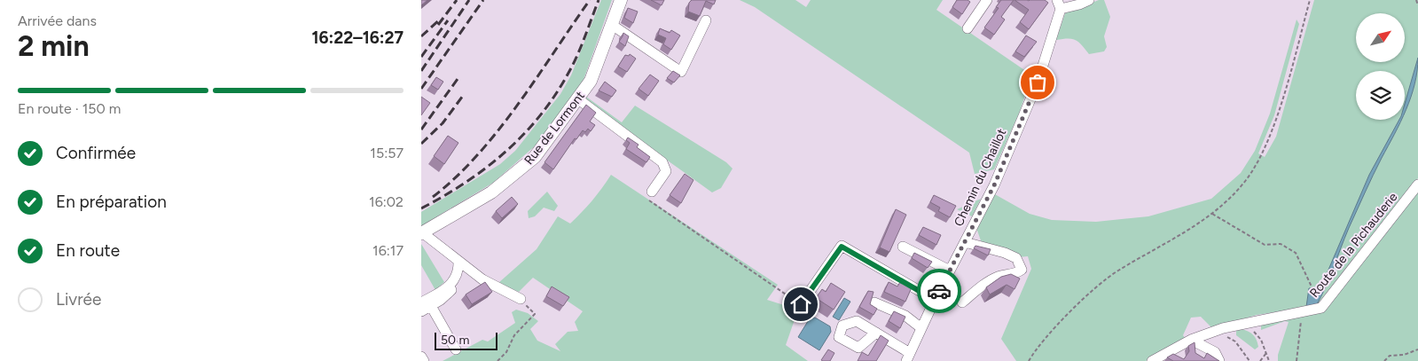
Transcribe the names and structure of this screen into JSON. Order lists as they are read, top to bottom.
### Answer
{
  "streets": {
    "main road": ["Rue de Lormont"],
    "street": ["Chemin du Chaillot", "Route de la Pichauderie"]
  },
  "scale_bar": "50 m",
  "north": "top right",
  "page": {
    "heading": ["2 min", "Arrivée dans", "16:22–16:27"],
    "bar": "En route · 150 m",
    "list": [
      ["Confirmée", "15:57"],
      ["En préparation", "16:02"],
      ["En route", "16:17"],
      "Livrée"
    ],
    "scale": "50 m"
  }
}
